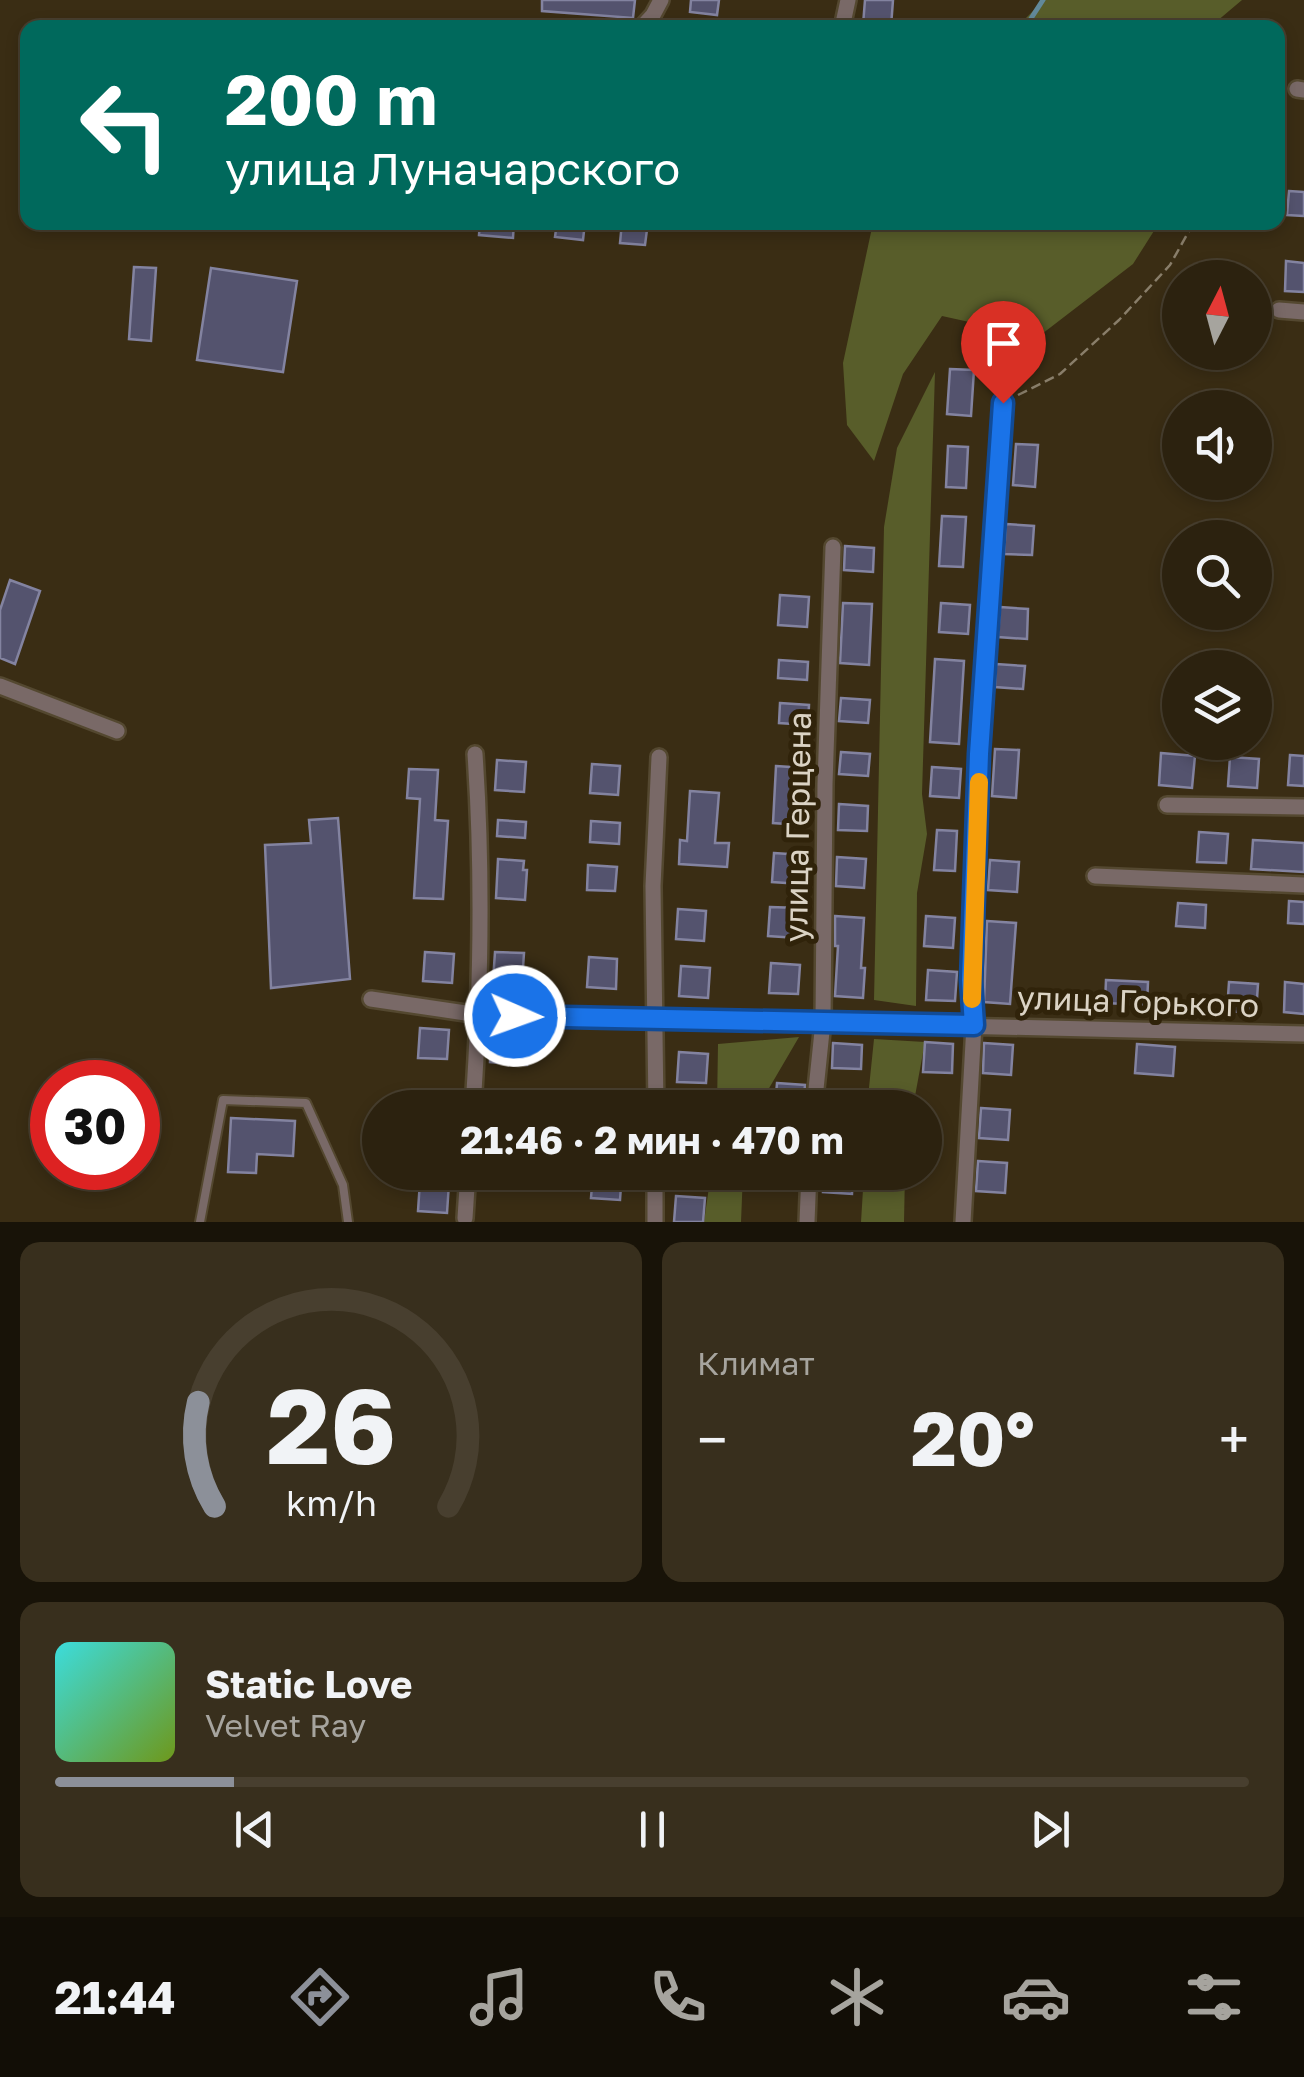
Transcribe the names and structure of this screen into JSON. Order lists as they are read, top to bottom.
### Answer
{
  "streets": {
    "street": ["улица Герцена", "улица Горького"]
  },
  "crossings": [
    ["улица Герцена", "улица Горького"]
  ],
  "north": "top",
  "page": {
    "turn": ["200 m", "улица Луначарского"],
    "limit": "30",
    "trip": "21:46 · 2 мин · 470 m",
    "tile": "Климат",
    "heat": ["−", "20°", "+"],
    "song": ["Static Love", "Velvet Ray"],
    "tabs": "21:44",
    "gauge": ["26", "km/h"]
  }
}
